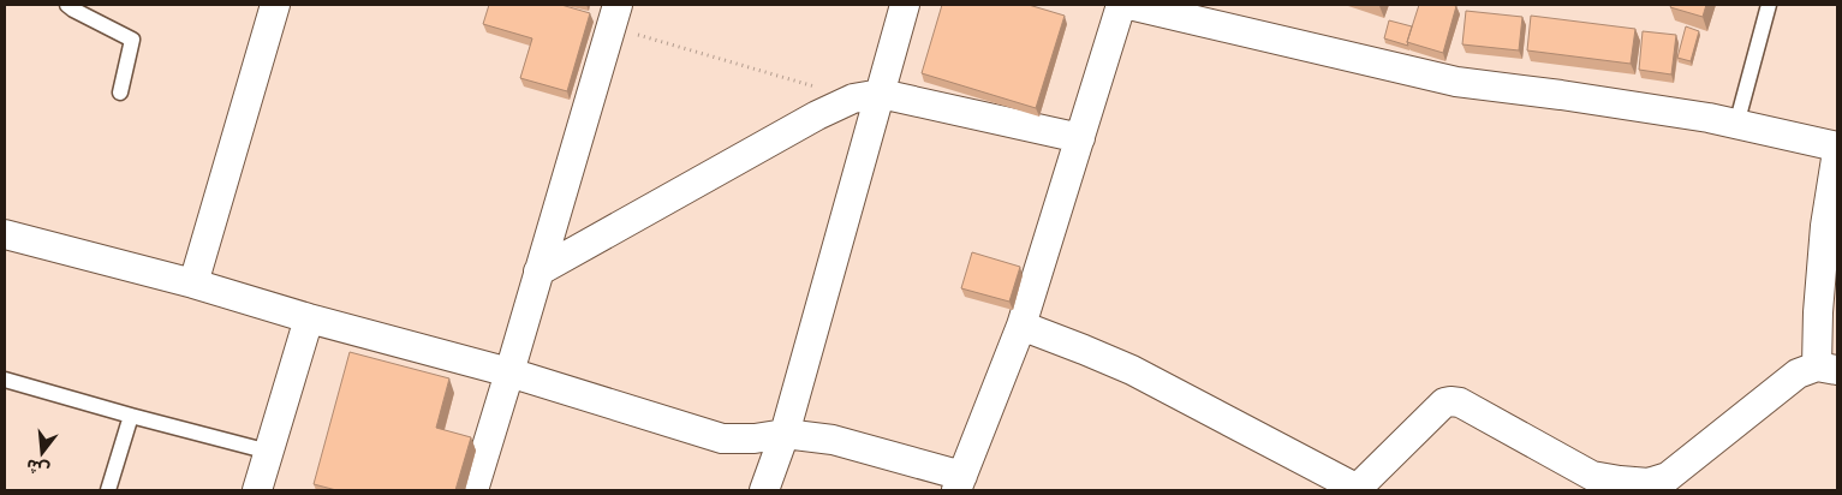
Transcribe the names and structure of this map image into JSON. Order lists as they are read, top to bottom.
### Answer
{
  "north": "bottom"
}
